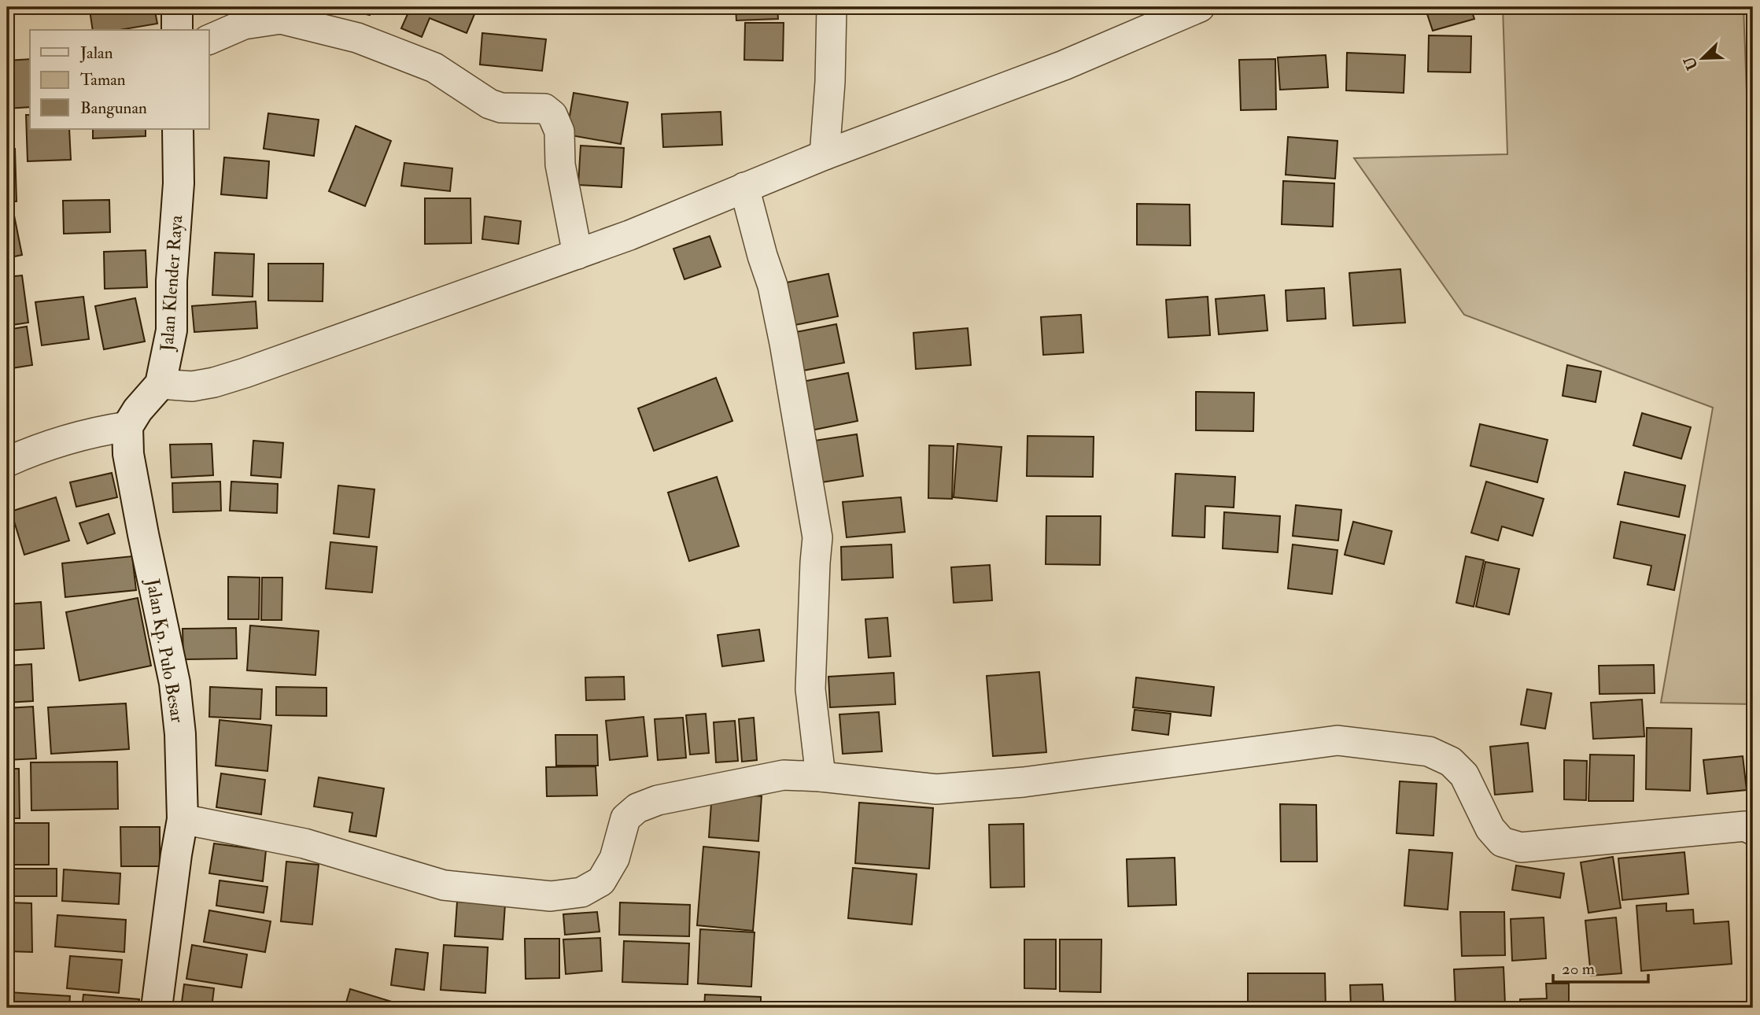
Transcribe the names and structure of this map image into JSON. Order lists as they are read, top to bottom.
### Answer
{
  "streets": {
    "street": ["Jalan Klender Raya", "Jalan Kp. Pulo Besar"]
  },
  "legend": ["Jalan", "Taman", "Bangunan"],
  "scale_bar": "20 m",
  "north": "bottom left"
}
